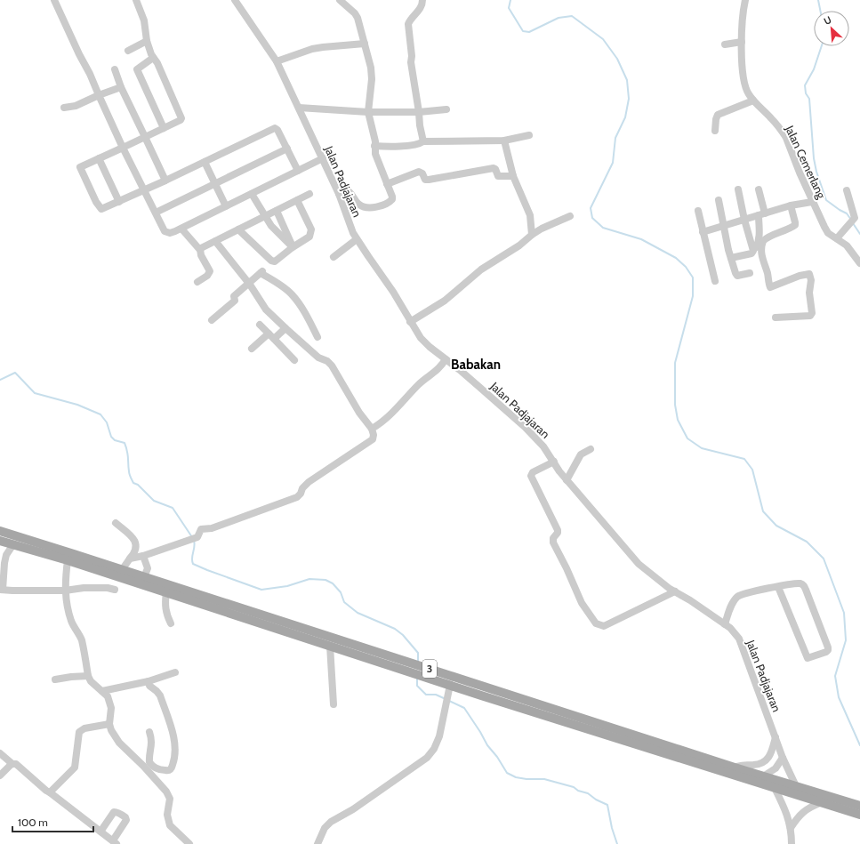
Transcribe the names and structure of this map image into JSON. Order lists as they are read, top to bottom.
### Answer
{
  "streets": {
    "main road": ["3"],
    "street": ["Jalan Cemerlang", "Jalan Padjajaran"]
  },
  "crossings": [
    ["Jalan Padjajaran", "3"]
  ],
  "districts": ["Babakan"],
  "scale_bar": "100 m",
  "north": "top left"
}
